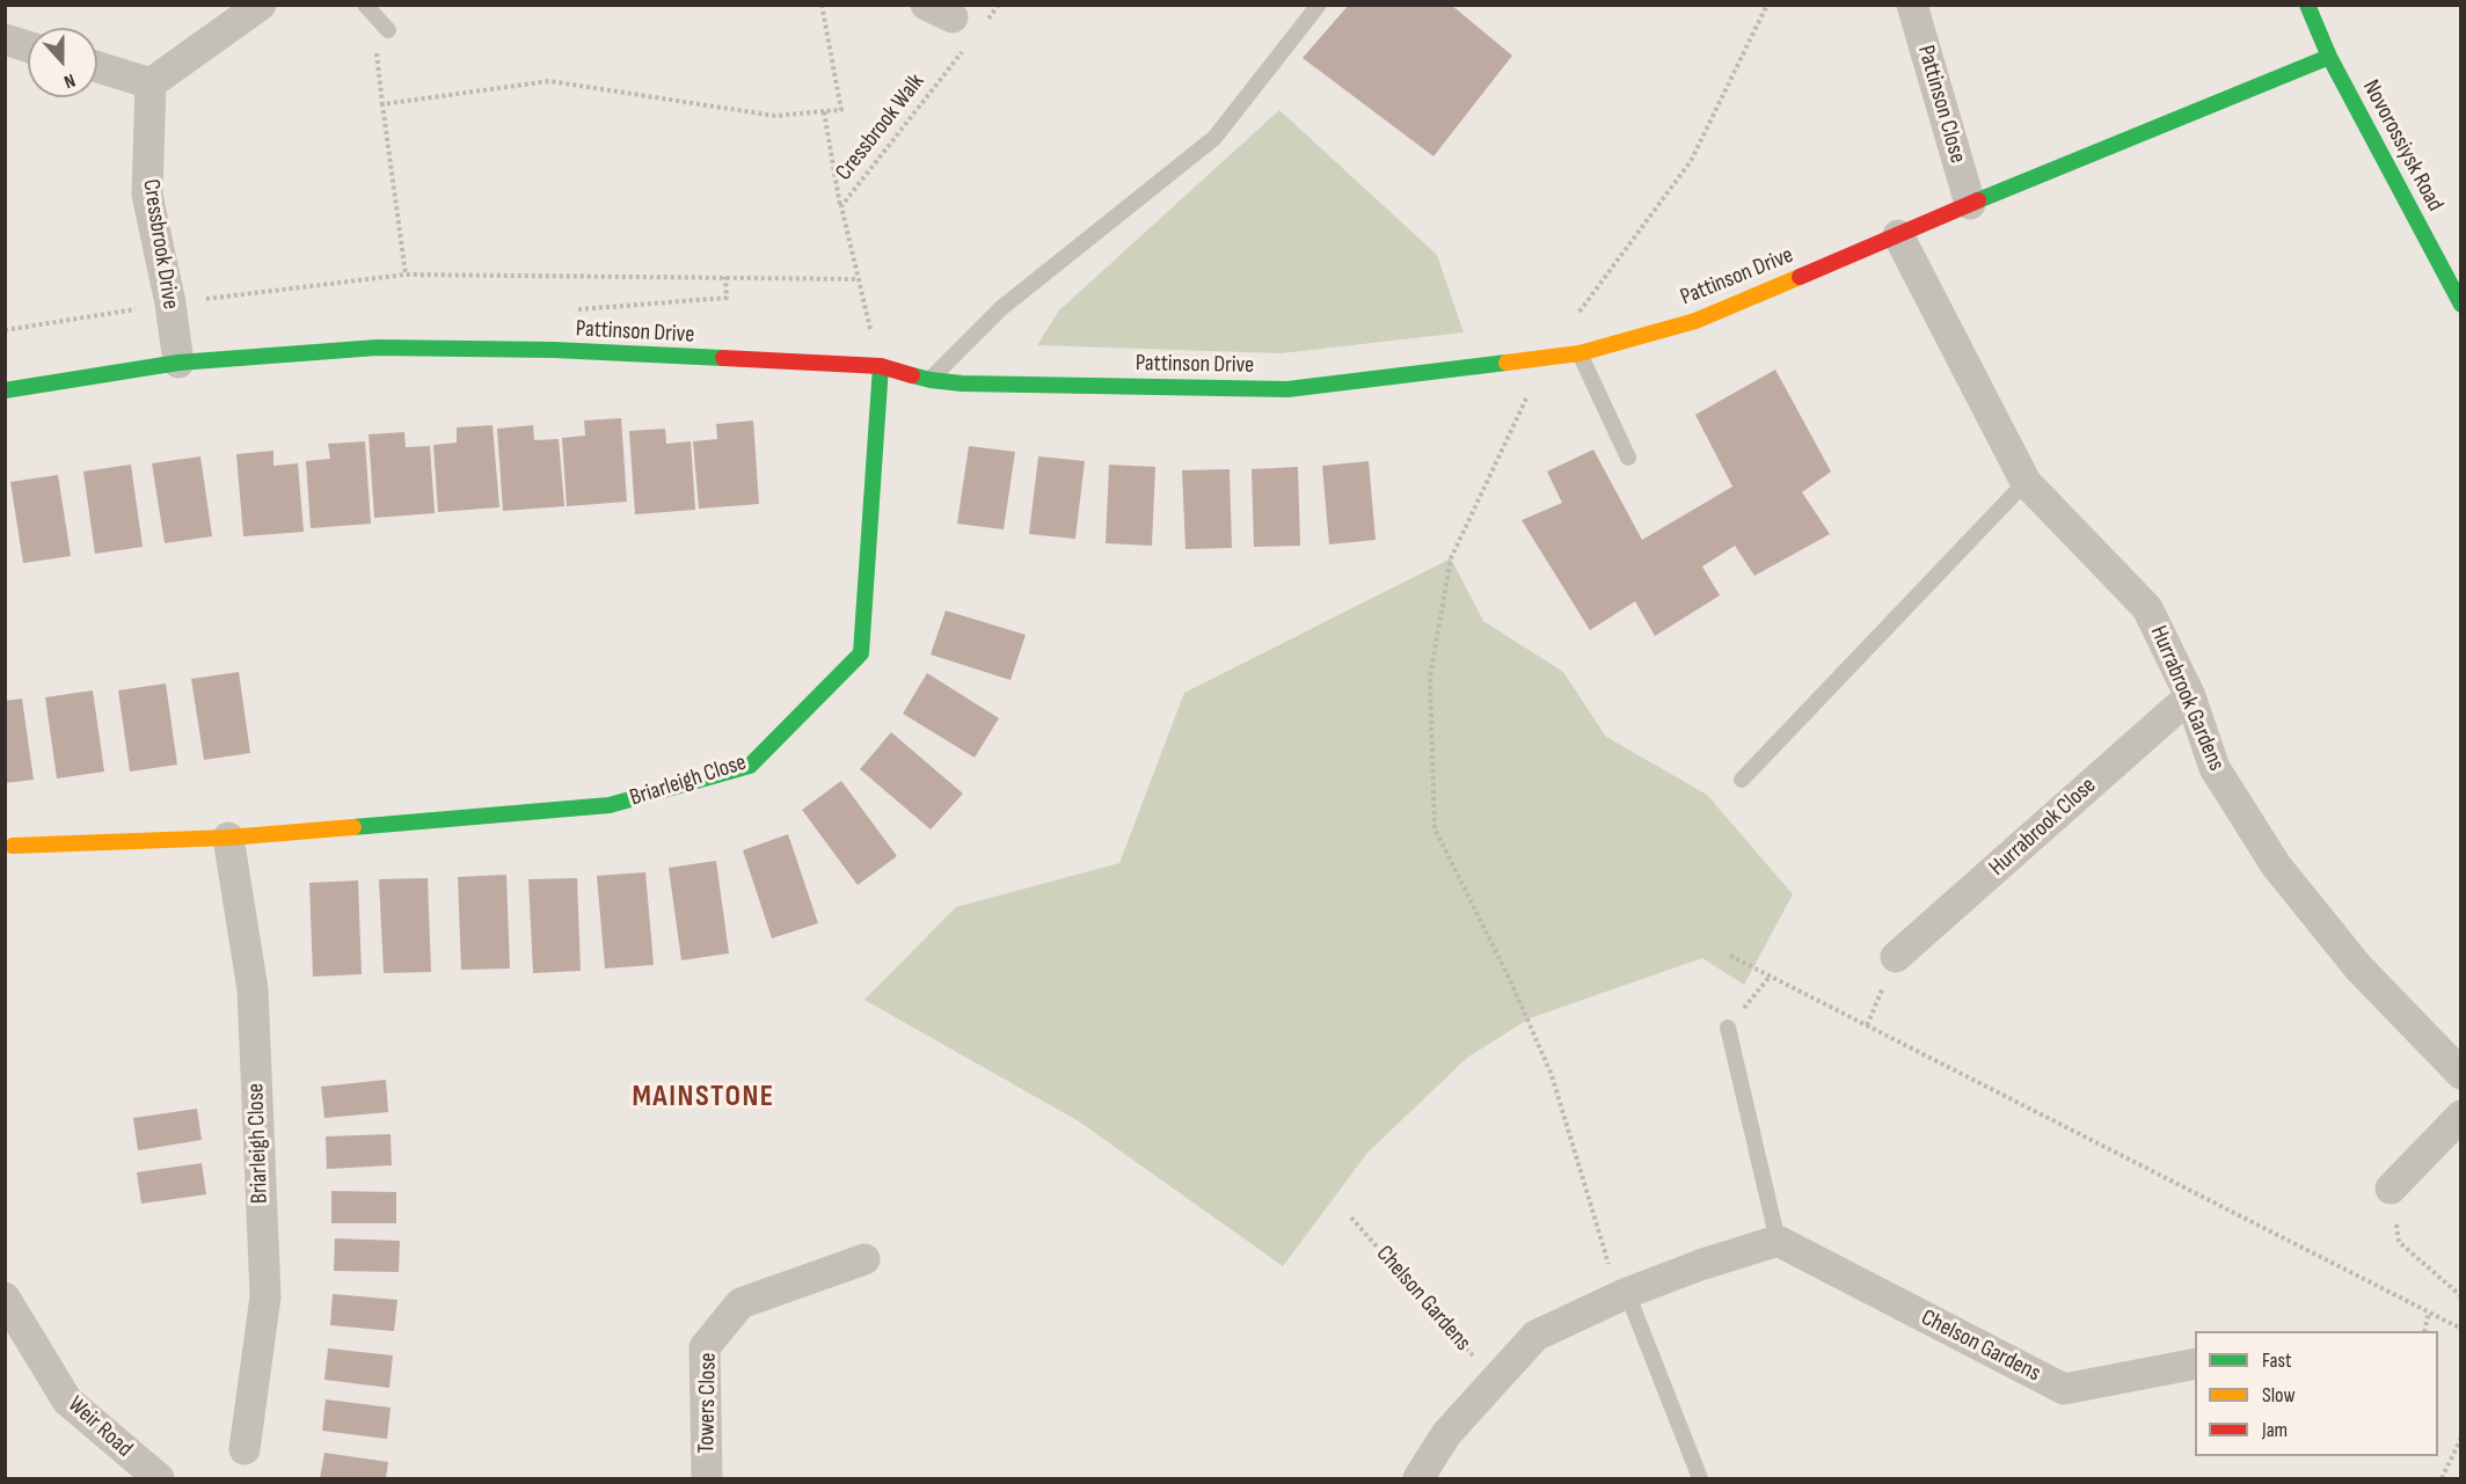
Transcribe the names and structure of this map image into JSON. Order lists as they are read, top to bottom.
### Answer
{
  "streets": {
    "street": [
      "Pattinson Close",
      "Novorossiysk Road",
      "Cressbrook Drive",
      "Pattinson Drive",
      "Hurrabrook Gardens",
      "Briarleigh Close",
      "Hurrabrook Close",
      "Chelson Gardens",
      "Towers Close",
      "Weir Road"
    ],
    "path": ["Cressbrook Walk"]
  },
  "crossings": [
    ["Pattinson Close", "Pattinson Drive"],
    ["Cressbrook Walk", "Pattinson Drive"],
    ["Cressbrook Walk", "Briarleigh Close"],
    ["Novorossiysk Road", "Pattinson Drive"],
    ["Cressbrook Drive", "Pattinson Drive"],
    ["Pattinson Drive", "Hurrabrook Gardens"],
    ["Pattinson Drive", "Briarleigh Close"],
    ["Hurrabrook Gardens", "Hurrabrook Close"]
  ],
  "districts": ["MAINSTONE"],
  "legend": ["Fast", "Slow", "Jam"],
  "north": "bottom"
}
